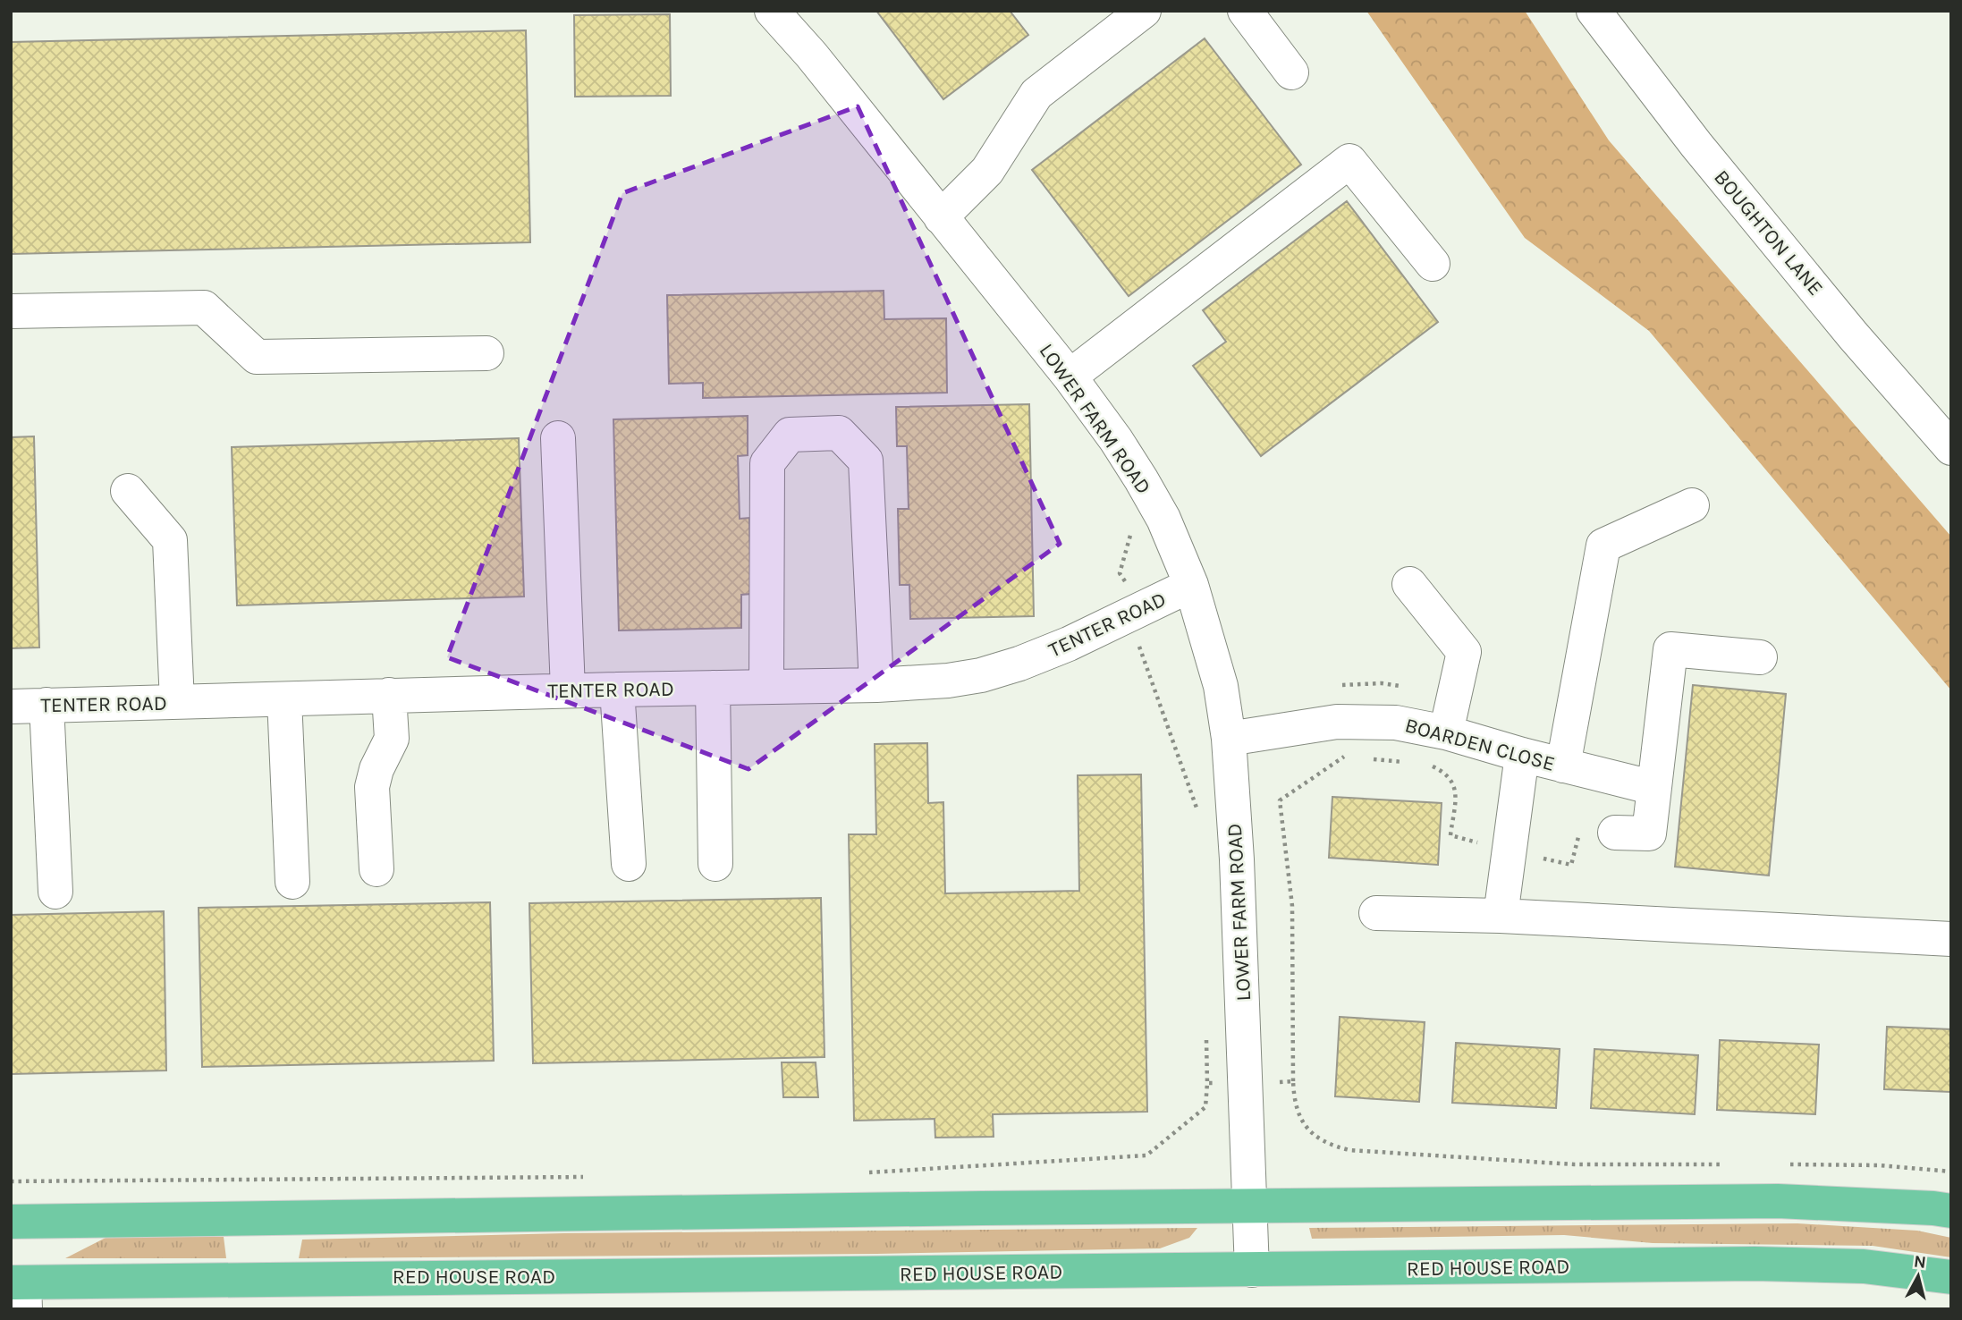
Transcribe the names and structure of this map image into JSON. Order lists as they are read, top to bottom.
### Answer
{
  "streets": {
    "main road": ["RED HOUSE ROAD"],
    "street": [
      "BOUGHTON LANE",
      "LOWER FARM ROAD",
      "TENTER ROAD",
      "BOARDEN CLOSE"
    ]
  },
  "crossings": [
    ["LOWER FARM ROAD", "TENTER ROAD"],
    ["LOWER FARM ROAD", "BOARDEN CLOSE"],
    ["LOWER FARM ROAD", "RED HOUSE ROAD"]
  ],
  "north": "top"
}
